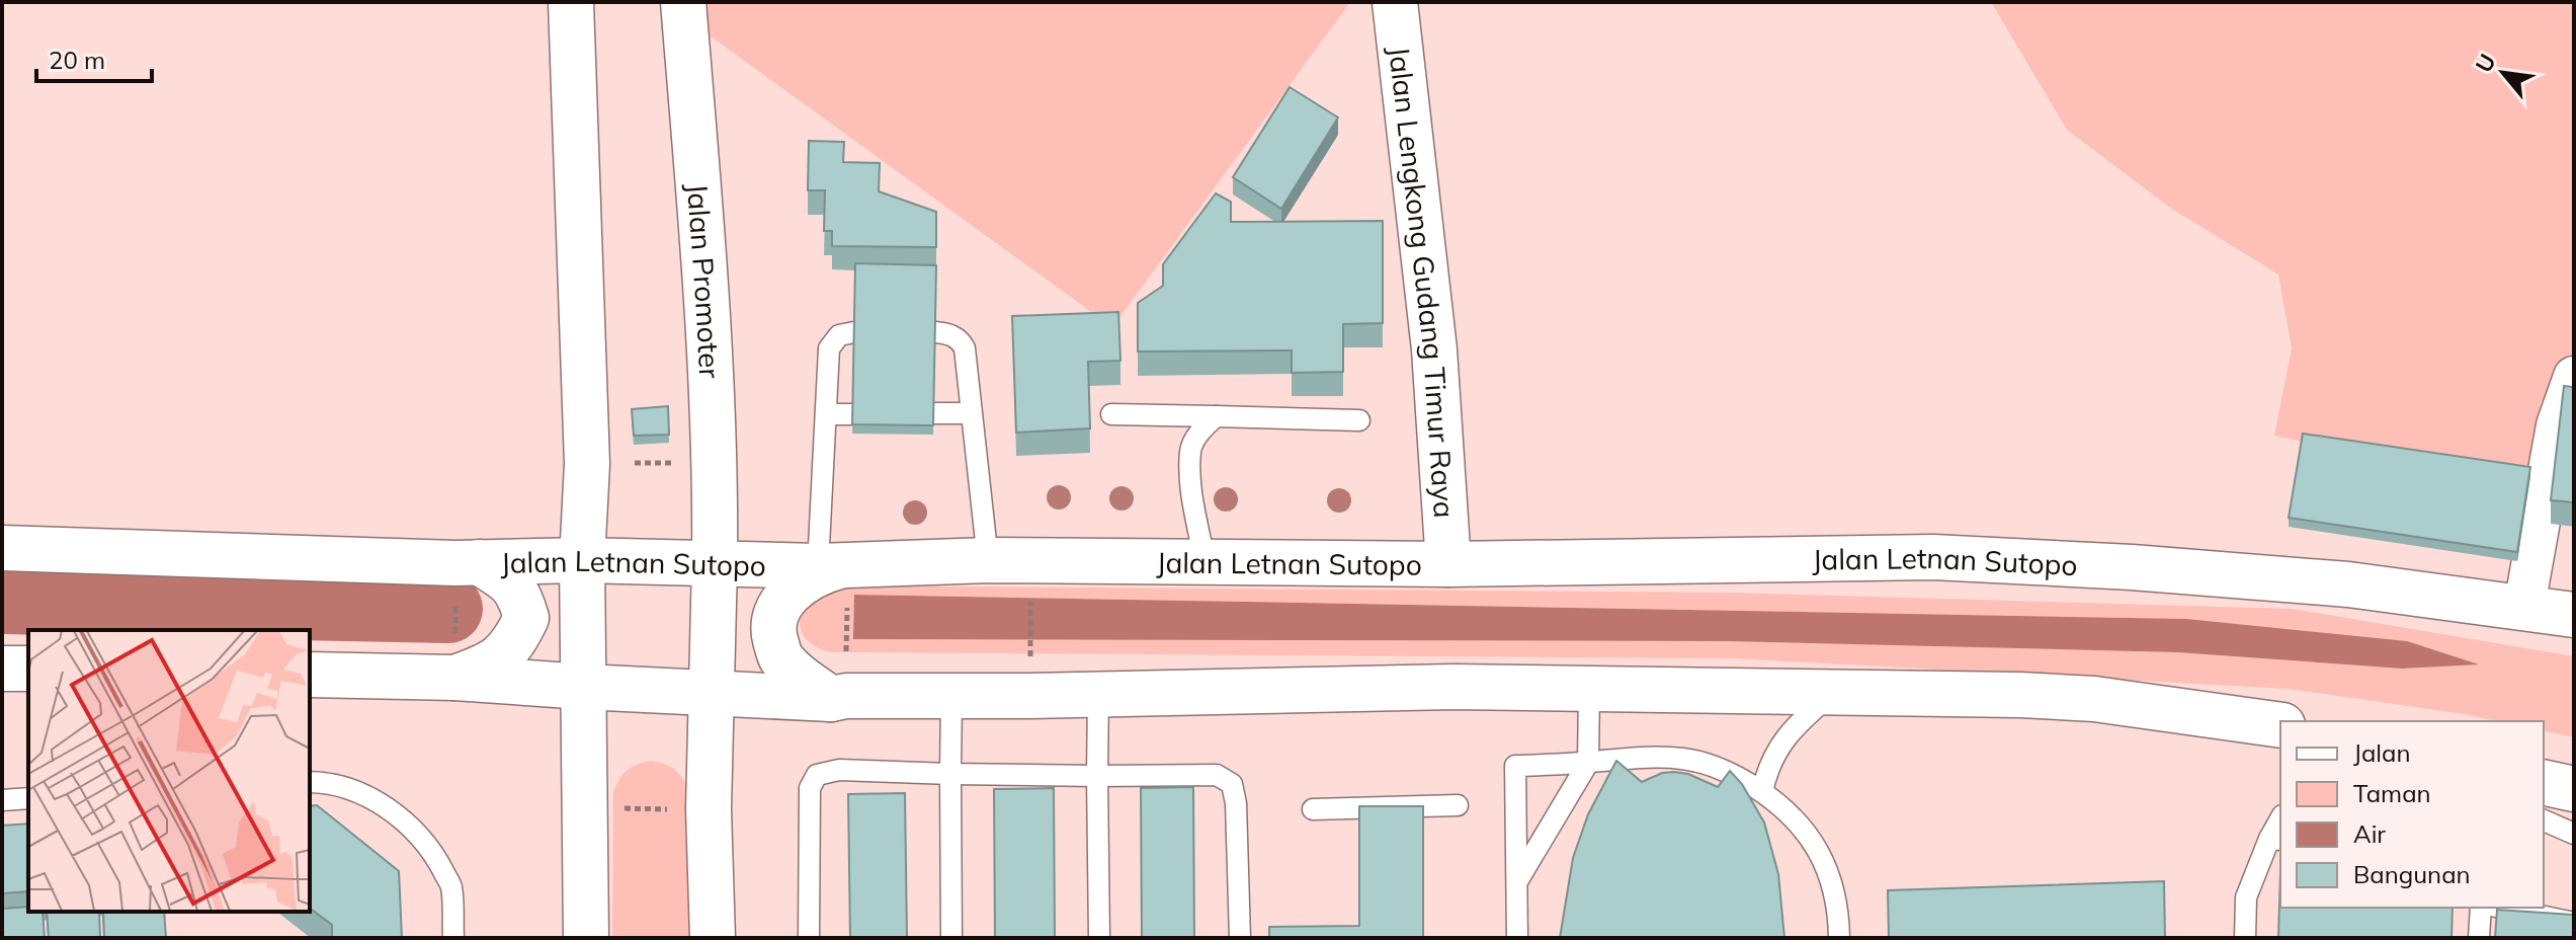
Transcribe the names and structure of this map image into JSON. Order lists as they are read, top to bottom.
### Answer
{
  "streets": {
    "main road": ["Jalan Promoter", "Jalan Lengkong Gudang Timur Raya", "Jalan Letnan Sutopo"]
  },
  "crossings": [
    ["Jalan Promoter", "Jalan Letnan Sutopo"],
    ["Jalan Lengkong Gudang Timur Raya", "Jalan Letnan Sutopo"]
  ],
  "legend": [
    "Jalan",
    "Taman",
    "Air",
    "Bangunan"
  ],
  "scale_bar": "20 m",
  "north": "top left"
}
